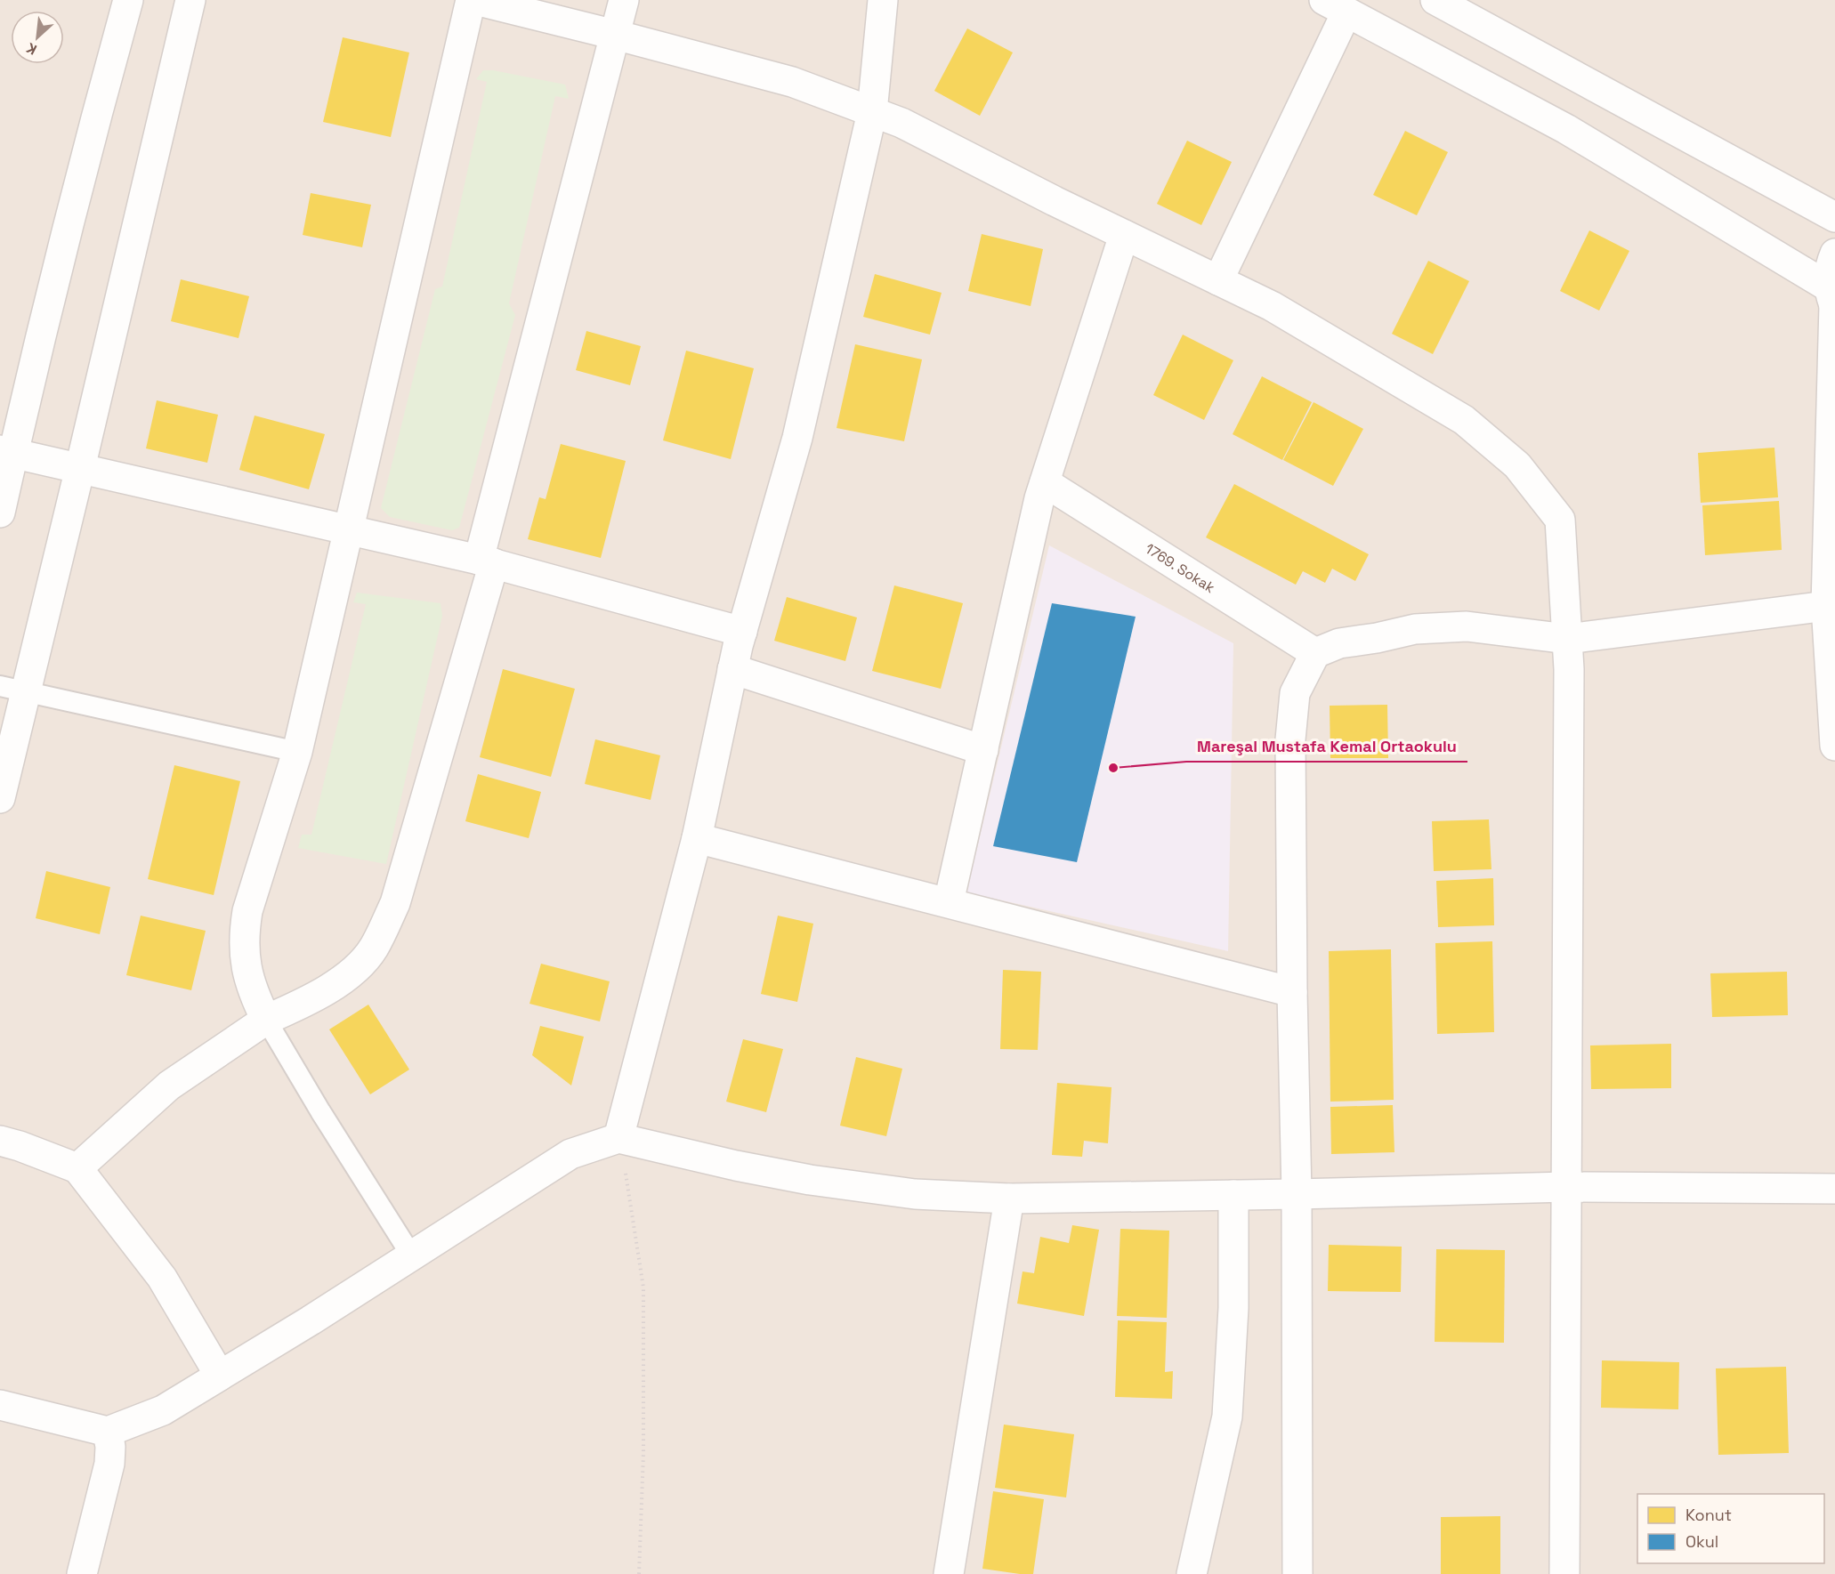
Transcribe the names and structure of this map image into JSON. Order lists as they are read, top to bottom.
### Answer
{
  "streets": {
    "street": ["1769. Sokak"]
  },
  "places": ["Mareşal Mustafa Kemal Ortaokulu"],
  "legend": ["Konut", "Okul"],
  "north": "bottom left"
}
